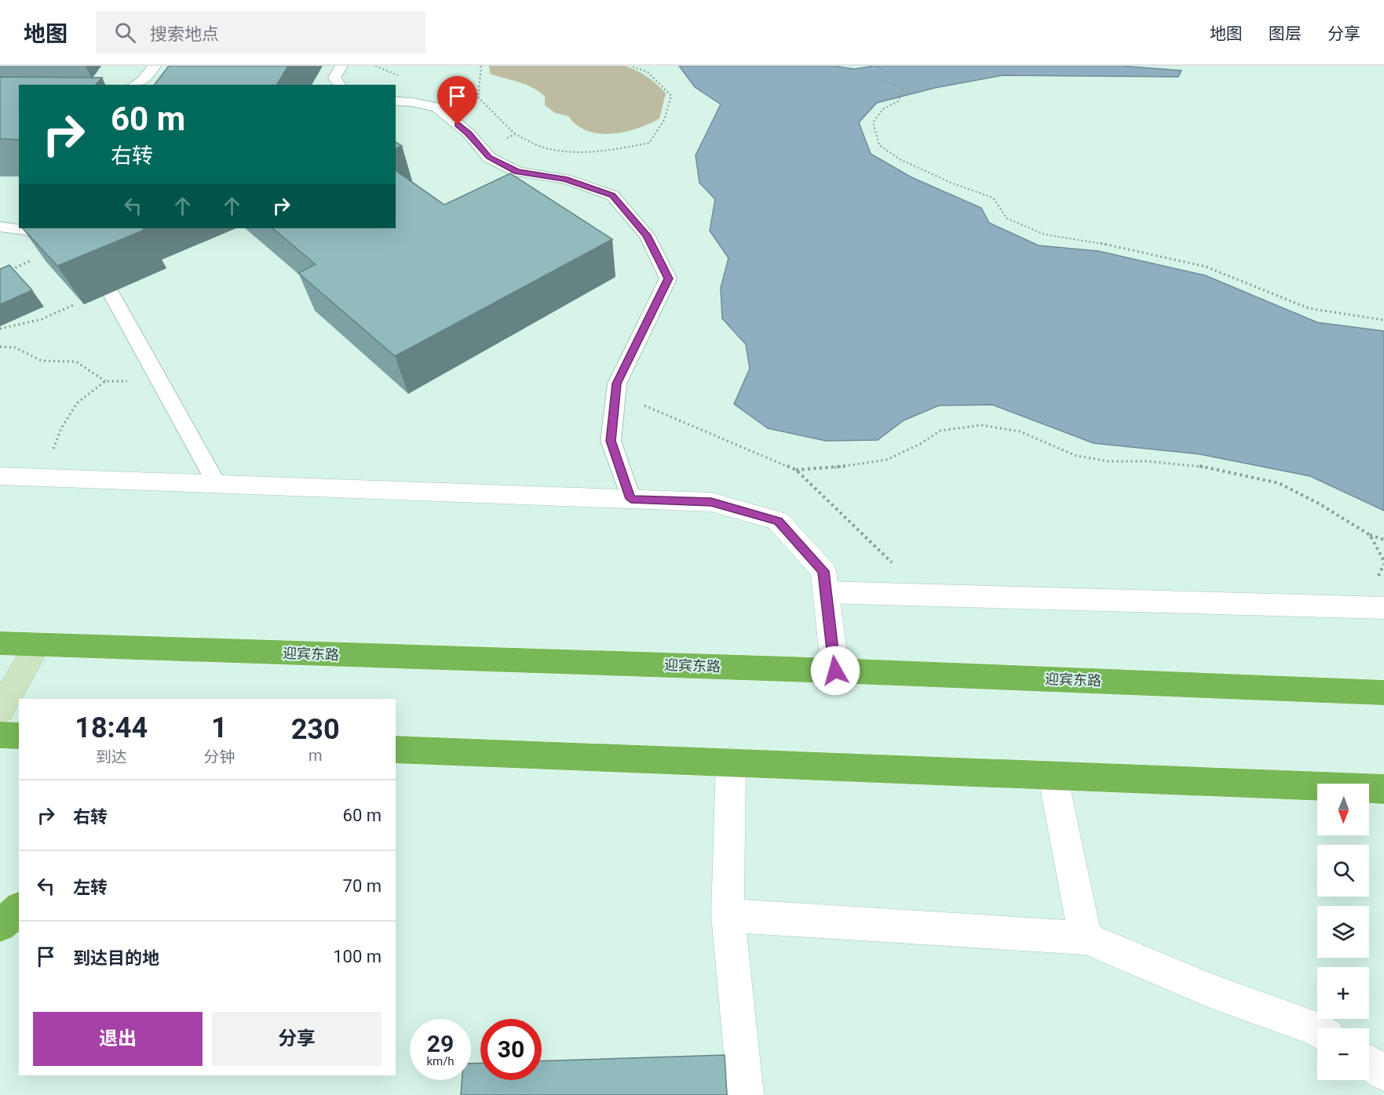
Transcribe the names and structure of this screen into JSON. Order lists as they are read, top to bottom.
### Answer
{
  "streets": {
    "highway": ["迎宾东路"]
  },
  "north": "bottom",
  "page": {
    "header": "地图",
    "search": "搜索地点",
    "nav": ["地图", "图层", "分享"],
    "turn": ["60 m", "右转"],
    "eta": [
      "18:44",
      "到达",
      "1",
      "分钟",
      "230",
      "m"
    ],
    "list": [
      {
        "name": "右转",
        "value": "60 m"
      },
      {
        "name": "左转",
        "value": "70 m"
      },
      {
        "name": "到达目的地",
        "value": "100 m"
      }
    ],
    "map_buttons": ["+", "−"],
    "buttons": ["退出", "分享"],
    "speed": "29 km/h",
    "limit": "30"
  }
}
